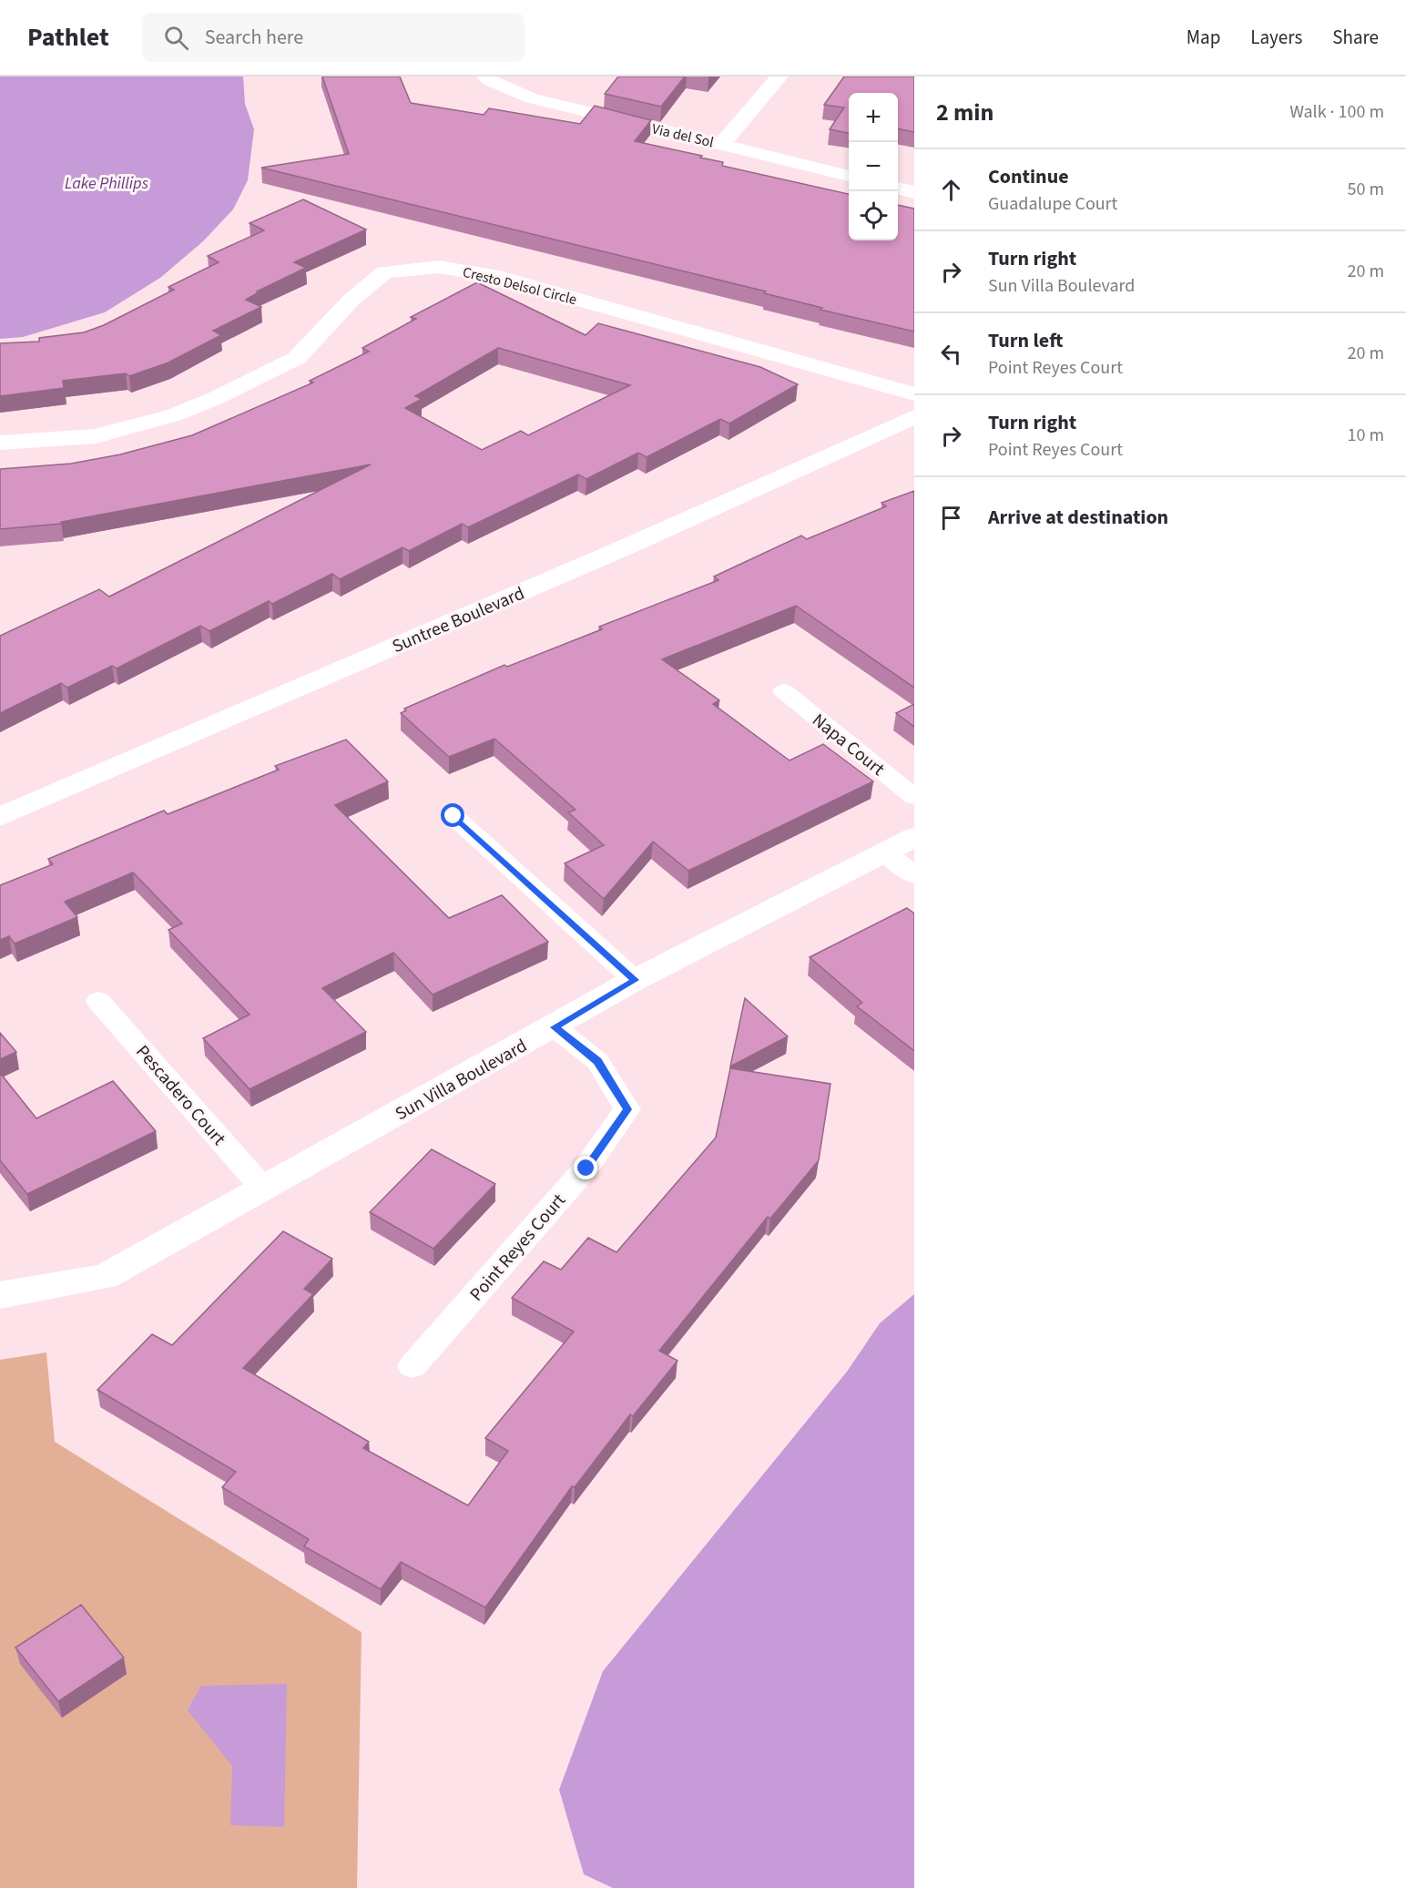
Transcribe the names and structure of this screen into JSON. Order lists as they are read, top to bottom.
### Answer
{
  "streets": {
    "street": [
      "Via del Sol",
      "Cresto Delsol Circle",
      "Suntree Boulevard",
      "Sun Villa Boulevard"
    ],
    "lane": ["Napa Court", "Pescadero Court", "Point Reyes Court"]
  },
  "crossings": [
    ["Sun Villa Boulevard", "Pescadero Court"],
    ["Sun Villa Boulevard", "Point Reyes Court"]
  ],
  "water": ["Lake Phillips"],
  "page": {
    "header": "Pathlet",
    "search": "Search here",
    "nav": ["Map", "Layers", "Share"],
    "heading": ["2 min", "Walk · 100 m"],
    "map_buttons": ["+", "−"],
    "list": [
      ["Continue", "Guadalupe Court", "50 m"],
      ["Turn right", "Sun Villa Boulevard", "20 m"],
      ["Turn left", "Point Reyes Court", "20 m"],
      ["Turn right", "Point Reyes Court", "10 m"],
      "Arrive at destination"
    ]
  }
}
